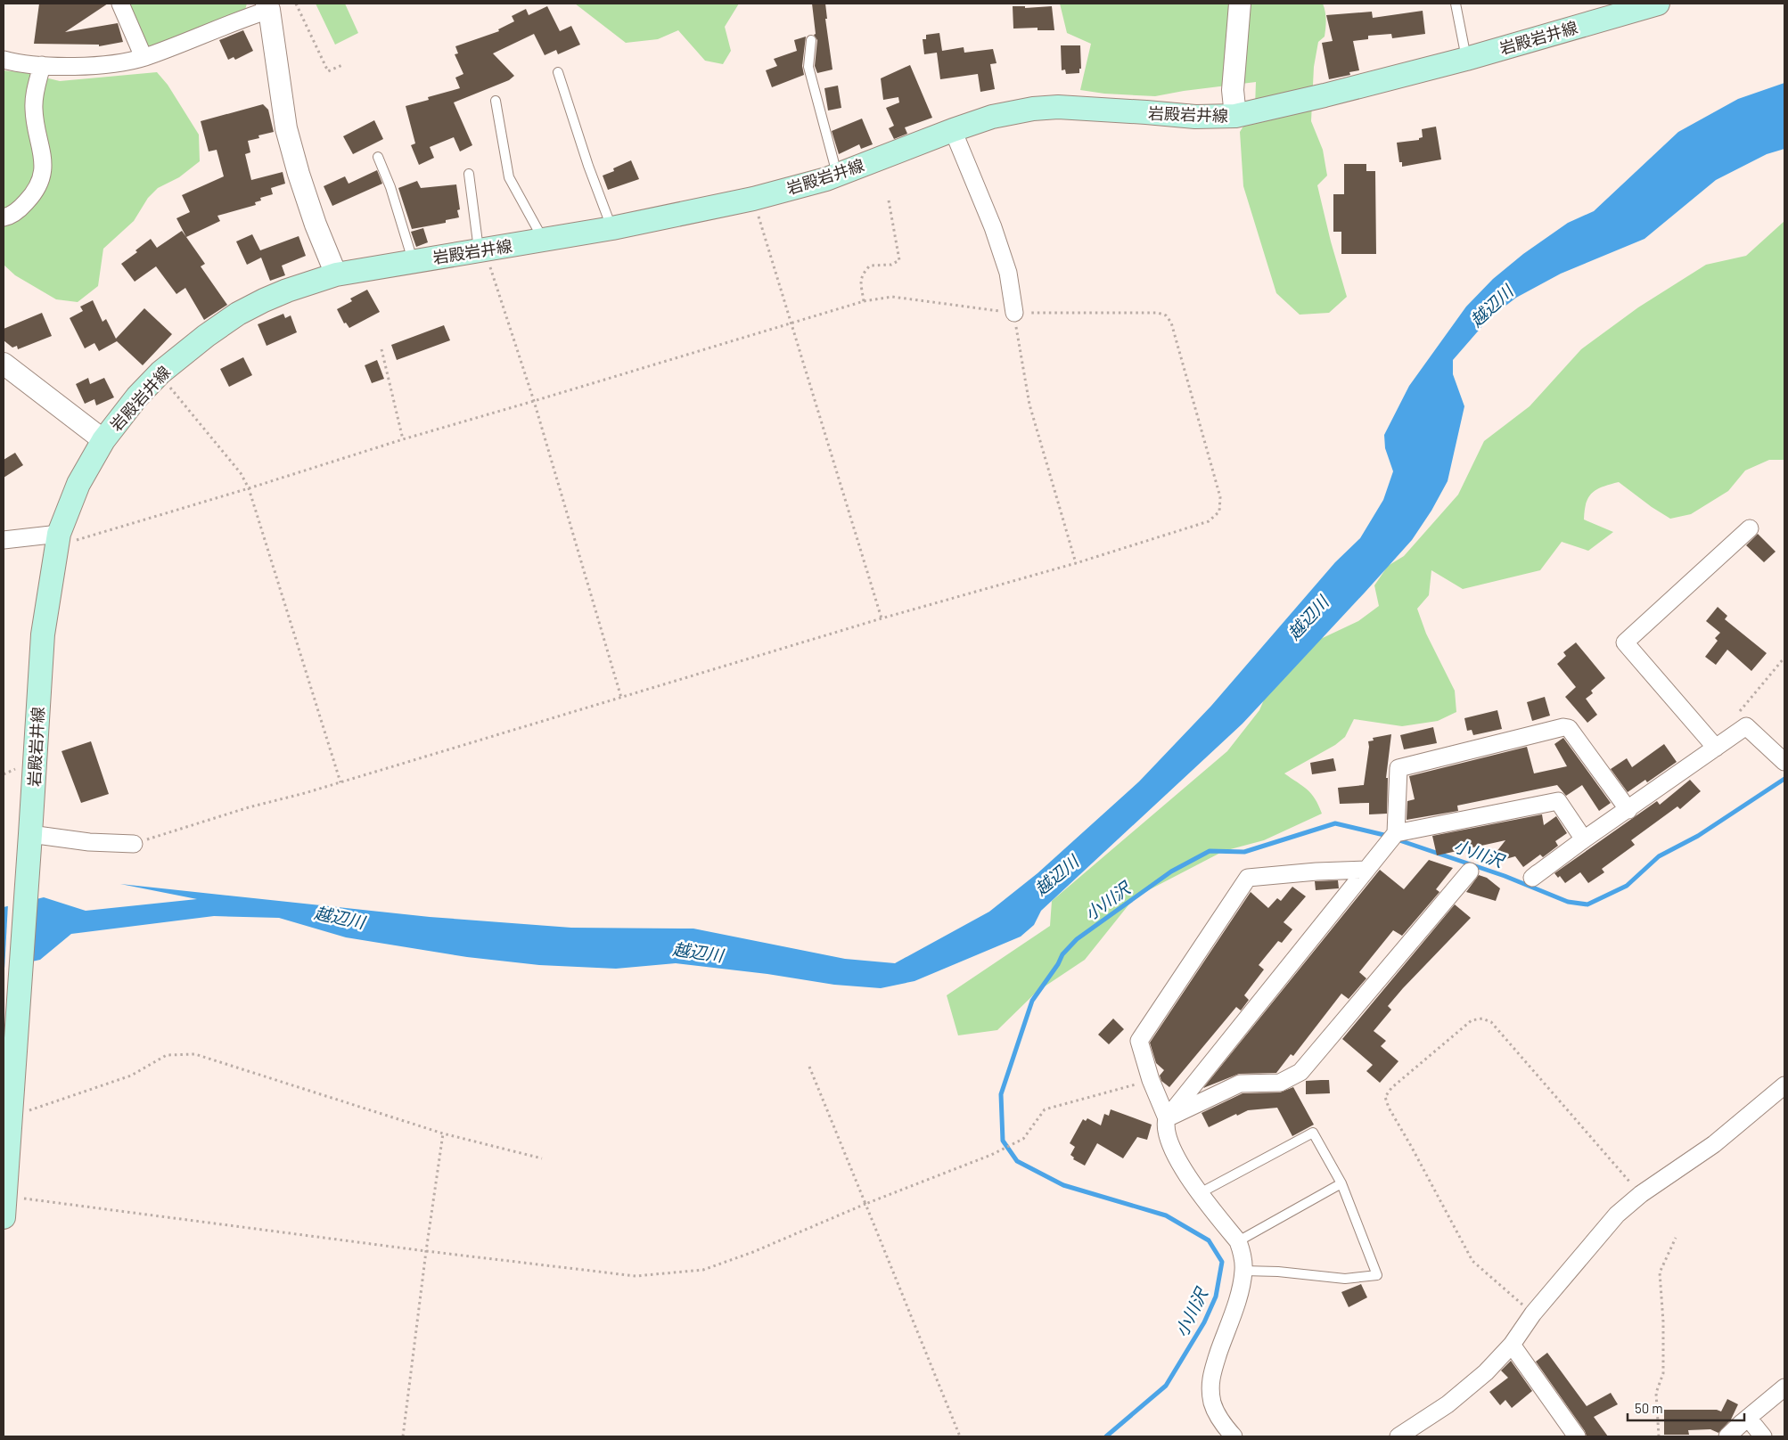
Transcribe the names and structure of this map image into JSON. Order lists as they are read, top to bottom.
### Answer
{
  "streets": {
    "main road": ["岩殿岩井線"]
  },
  "water": ["越辺川", "小川沢"],
  "scale_bar": "50 m"
}
